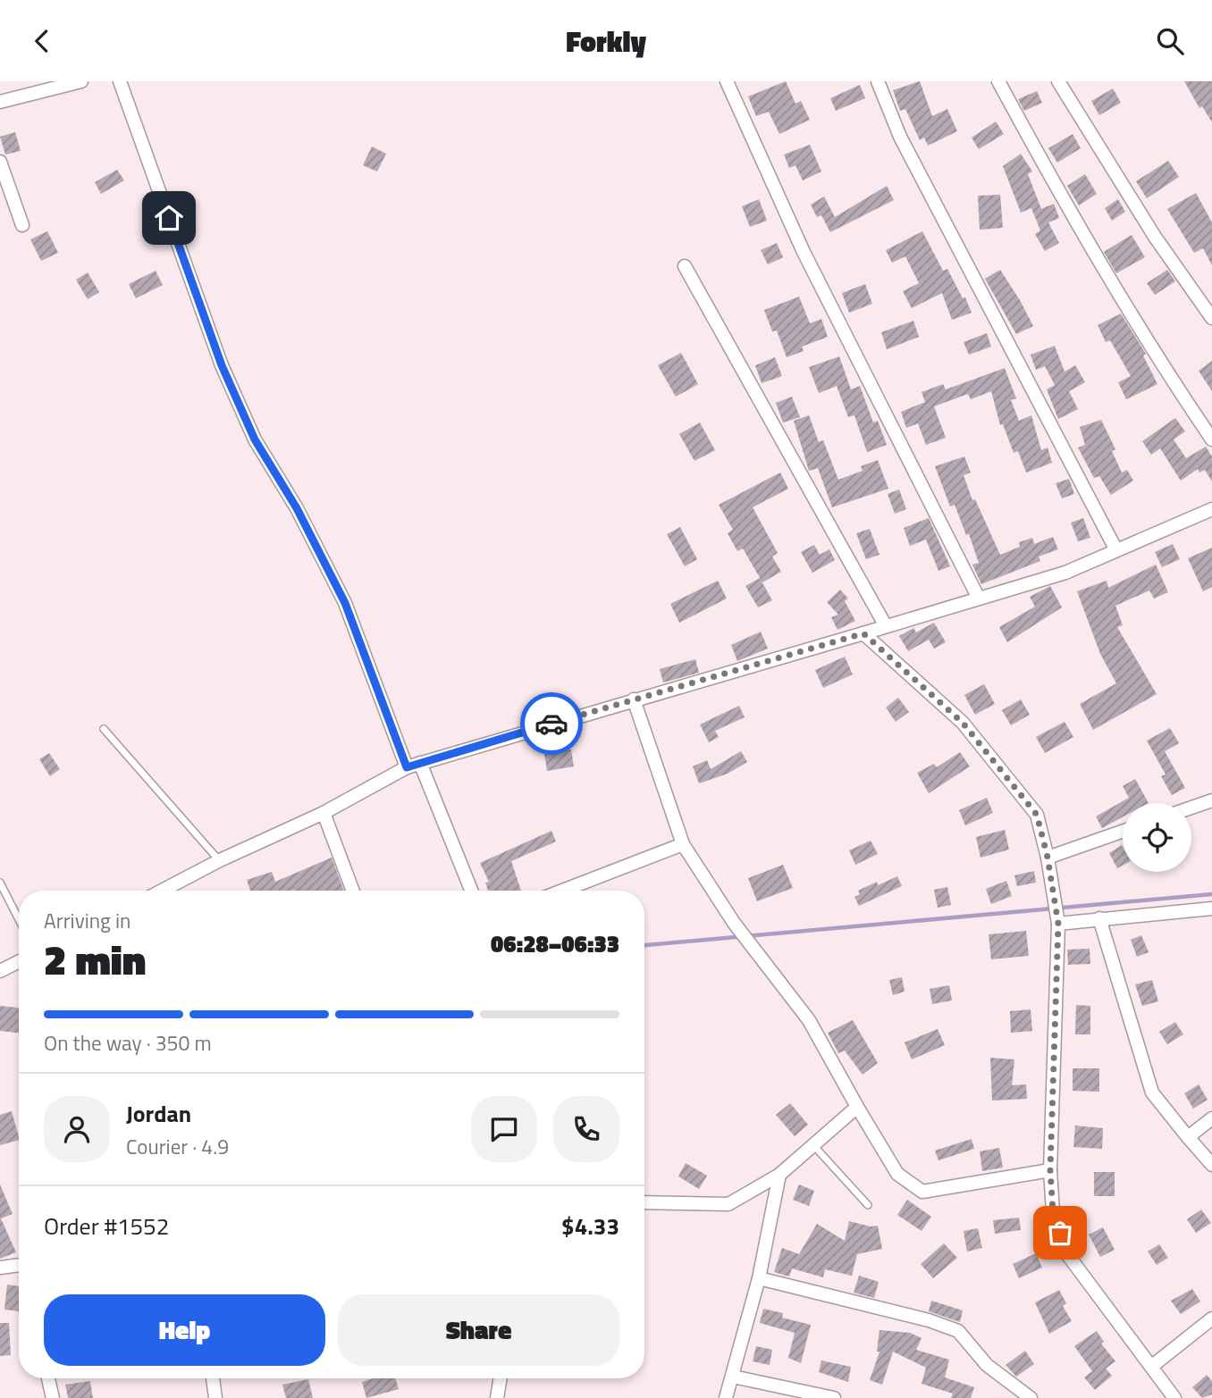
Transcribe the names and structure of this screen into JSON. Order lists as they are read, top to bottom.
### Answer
{
  "page": {
    "header": "Forkly",
    "heading": ["2 min", "Arriving in", "06:28–06:33"],
    "panel": [
      "Jordan",
      "Courier · 4.9",
      "Order #1552",
      "$4.33"
    ],
    "bar": "On the way · 350 m",
    "buttons": ["Help", "Share"]
  }
}
